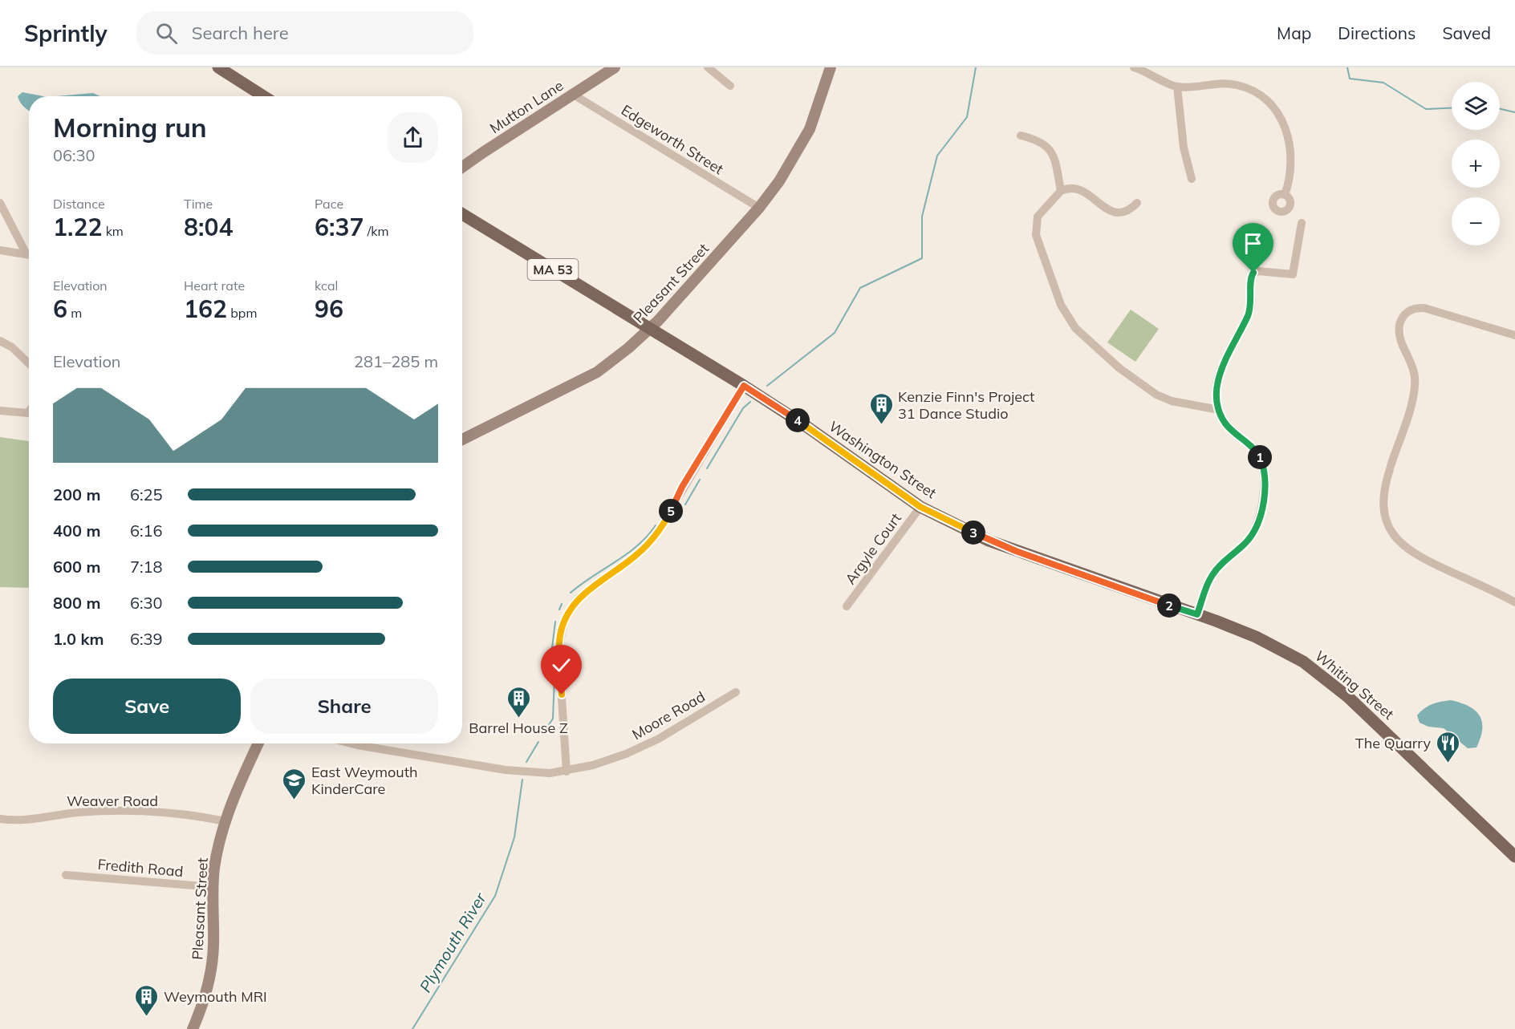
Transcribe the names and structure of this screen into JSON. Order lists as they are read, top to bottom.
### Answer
{
  "streets": {
    "main road": [
      "Mutton Lane",
      "MA 53",
      "Pleasant Street",
      "Washington Street",
      "Whiting Street"
    ],
    "street": [
      "Edgeworth Street",
      "Argyle Court",
      "Moore Road",
      "Weaver Road",
      "Fredith Road"
    ]
  },
  "crossings": [
    ["Mutton Lane", "Edgeworth Street"],
    ["Edgeworth Street", "Pleasant Street"],
    ["Pleasant Street", "Washington Street"],
    ["Pleasant Street", "Weaver Road"],
    ["Pleasant Street", "Fredith Road"],
    ["Washington Street", "Argyle Court"],
    ["Washington Street", "Whiting Street"]
  ],
  "water": ["Plymouth River"],
  "places": {
    "building": ["Kenzie Finn's Project 31 Dance Studio", "Barrel House Z", "Weymouth MRI"],
    "restaurant": ["The Quarry"],
    "school or university": ["East Weymouth KinderCare"]
  },
  "page": {
    "header": "Sprintly",
    "search": "Search here",
    "nav": ["Map", "Directions", "Saved"],
    "map_buttons": ["+", "−"],
    "heading": ["Morning run", "06:30"],
    "stats": [
      ["Distance", "1.22 km"],
      ["Time", "8:04"],
      ["Pace", "6:37 /km"],
      ["Elevation", "6 m"],
      ["Heart rate", "162 bpm"],
      ["kcal", "96"]
    ],
    "chart": ["Elevation", "281–285 m"],
    "pins": [
      "4",
      "1",
      "5",
      "3",
      "2"
    ],
    "list": [
      {
        "name": "200 m",
        "note": "6:25"
      },
      {
        "name": "400 m",
        "note": "6:16"
      },
      {
        "name": "600 m",
        "note": "7:18"
      },
      {
        "name": "800 m",
        "note": "6:30"
      },
      {
        "name": "1.0 km",
        "note": "6:39"
      }
    ],
    "buttons": ["Save", "Share"]
  }
}
